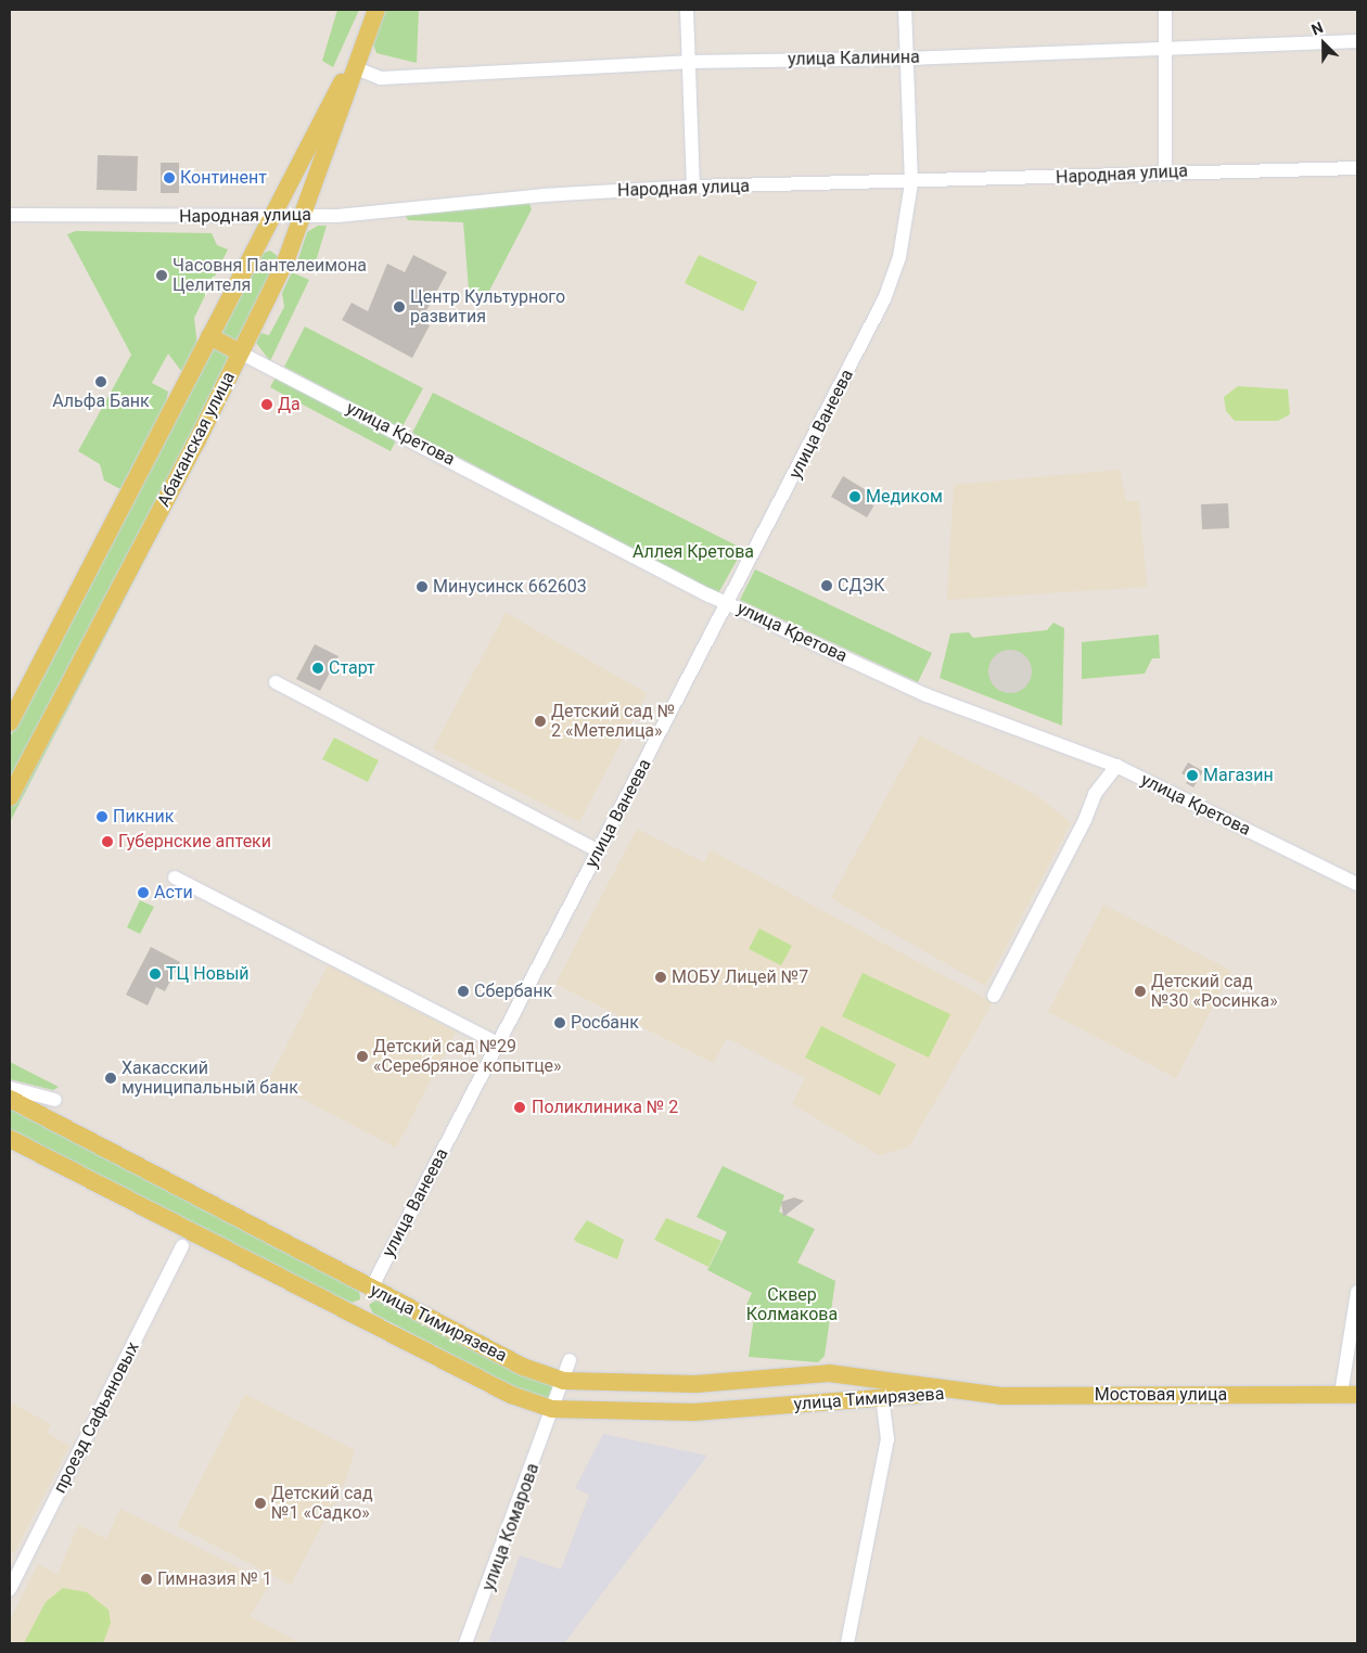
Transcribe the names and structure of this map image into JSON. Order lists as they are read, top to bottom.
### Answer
{
  "streets": {
    "main road": ["Абаканская улица", "улица Тимирязева", "Мостовая улица"],
    "street": [
      "улица Калинина",
      "Народная улица",
      "улица Ванеева",
      "улица Кретова",
      "проезд Сафьяновых",
      "улица Комарова"
    ]
  },
  "crossings": [
    ["улица Калинина", "улица Ванеева"],
    ["улица Калинина", "Абаканская улица"],
    ["Народная улица", "улица Ванеева"],
    ["Народная улица", "Абаканская улица"],
    ["улица Ванеева", "улица Кретова"],
    ["улица Ванеева", "улица Тимирязева"],
    ["улица Кретова", "Абаканская улица"],
    ["улица Тимирязева", "Мостовая улица"],
    ["улица Тимирязева", "улица Комарова"]
  ],
  "parks": ["Аллея Кретова", "Сквер Колмакова"],
  "places": [
    "Континент",
    "Часовня Пантелеимона Целителя",
    "Центр Культурного развития",
    "Альфа Банк",
    "Да",
    "Медиком",
    "СДЭК",
    "Минусинск 662603",
    "Старт",
    "Детский сад № 2 «Метелица»",
    "Магазин",
    "Пикник",
    "Губернские аптеки",
    "Асти",
    "ТЦ Новый",
    "МОБУ Лицей №7",
    "Сбербанк",
    "Детский сад №30 «Росинка»",
    "Росбанк",
    "Детский сад №29 «Серебряное копытце»",
    "Хакасский муниципальный банк",
    "Поликлиника № 2",
    "Детский сад №1 «Cадко»",
    "Гимназия № 1"
  ],
  "north": "top left"
}
